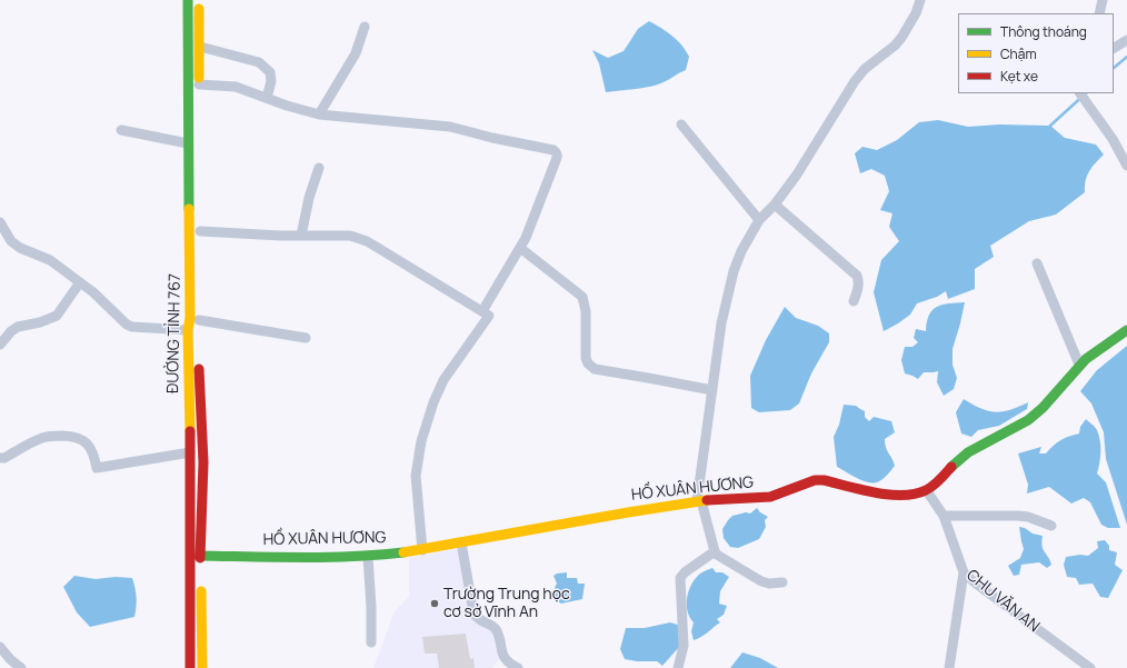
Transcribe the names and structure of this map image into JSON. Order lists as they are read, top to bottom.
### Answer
{
  "streets": {
    "main road": ["ĐƯỜNG TỈNH 767", "HỒ XUÂN HƯƠNG"],
    "street": ["CHU VĂN AN"]
  },
  "crossings": [
    ["ĐƯỜNG TỈNH 767", "HỒ XUÂN HƯƠNG"],
    ["HỒ XUÂN HƯƠNG", "CHU VĂN AN"]
  ],
  "places": ["Trường Trung học cơ sở Vĩnh An"],
  "legend": ["Thông thoáng", "Chậm", "Kẹt xe"]
}
